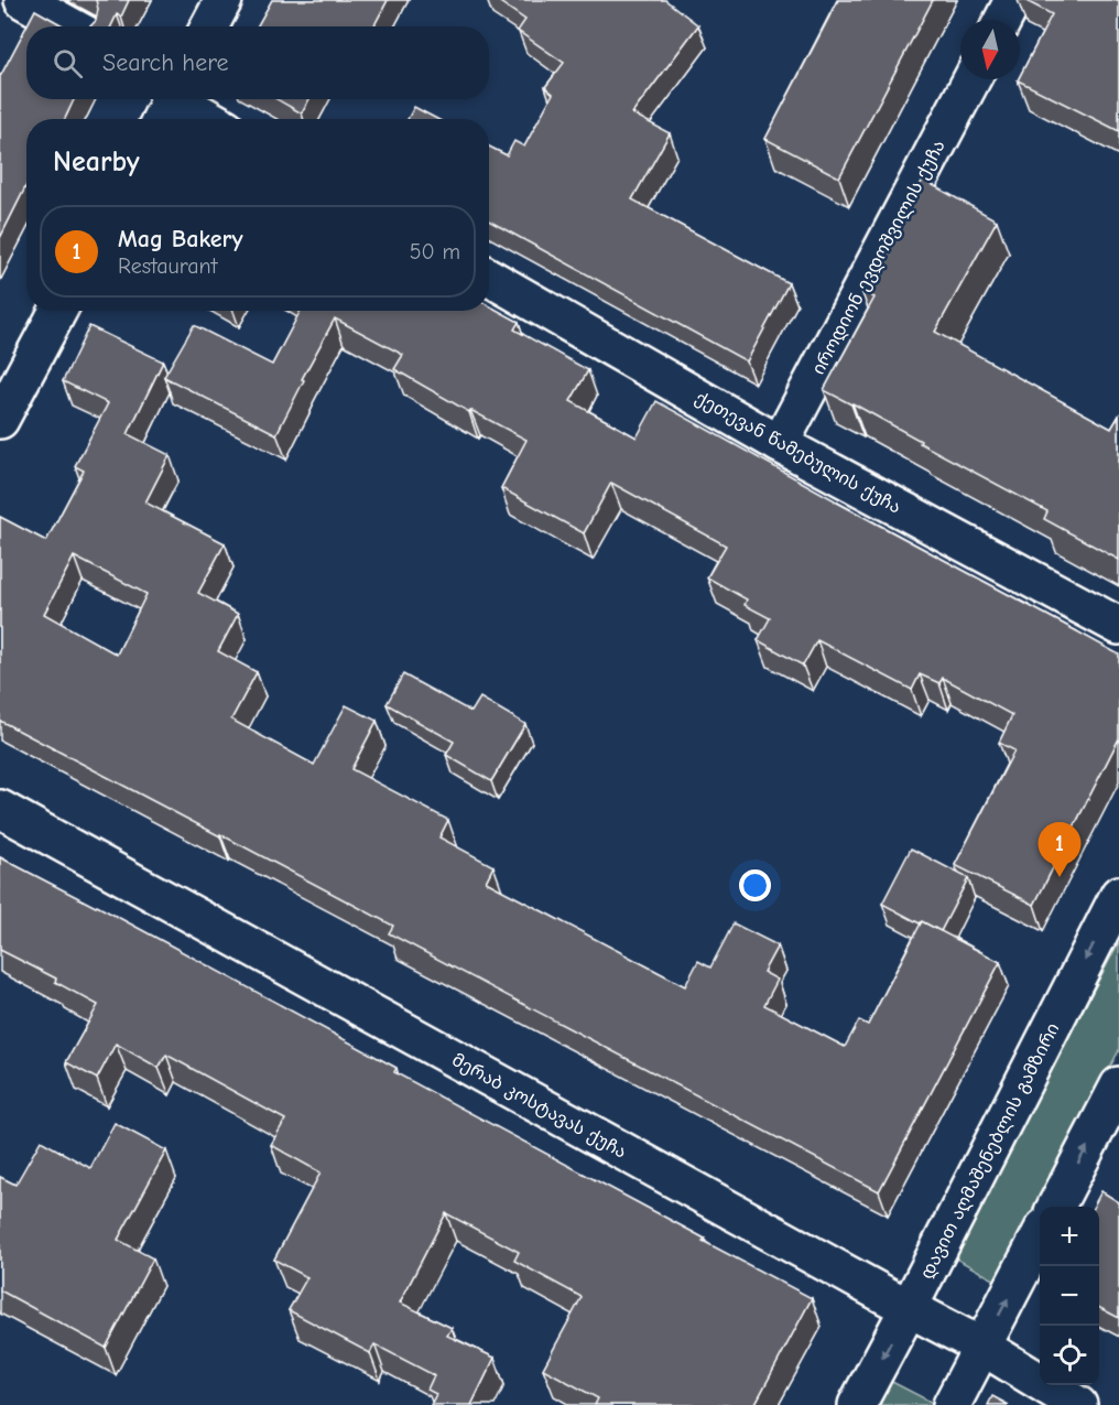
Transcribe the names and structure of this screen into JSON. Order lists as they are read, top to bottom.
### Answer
{
  "streets": {
    "street": [
      "იროდიონ ევდოშვილის ქუჩა",
      "ქეთევან წამებულის ქუჩა",
      "მერაბ კოსტავას ქუჩა",
      "დავით აღმაშენებლის გამზირი"
    ]
  },
  "crossings": [
    ["იროდიონ ევდოშვილის ქუჩა", "ქეთევან წამებულის ქუჩა"],
    ["მერაბ კოსტავას ქუჩა", "დავით აღმაშენებლის გამზირი"]
  ],
  "north": "bottom",
  "page": {
    "search": "Search here",
    "heading": "Nearby",
    "list": [
      {
        "mark": "1",
        "name": "Mag Bakery",
        "note": "Restaurant",
        "value": "50 m"
      }
    ],
    "pins": "1",
    "map_buttons": ["+", "−"]
  }
}
